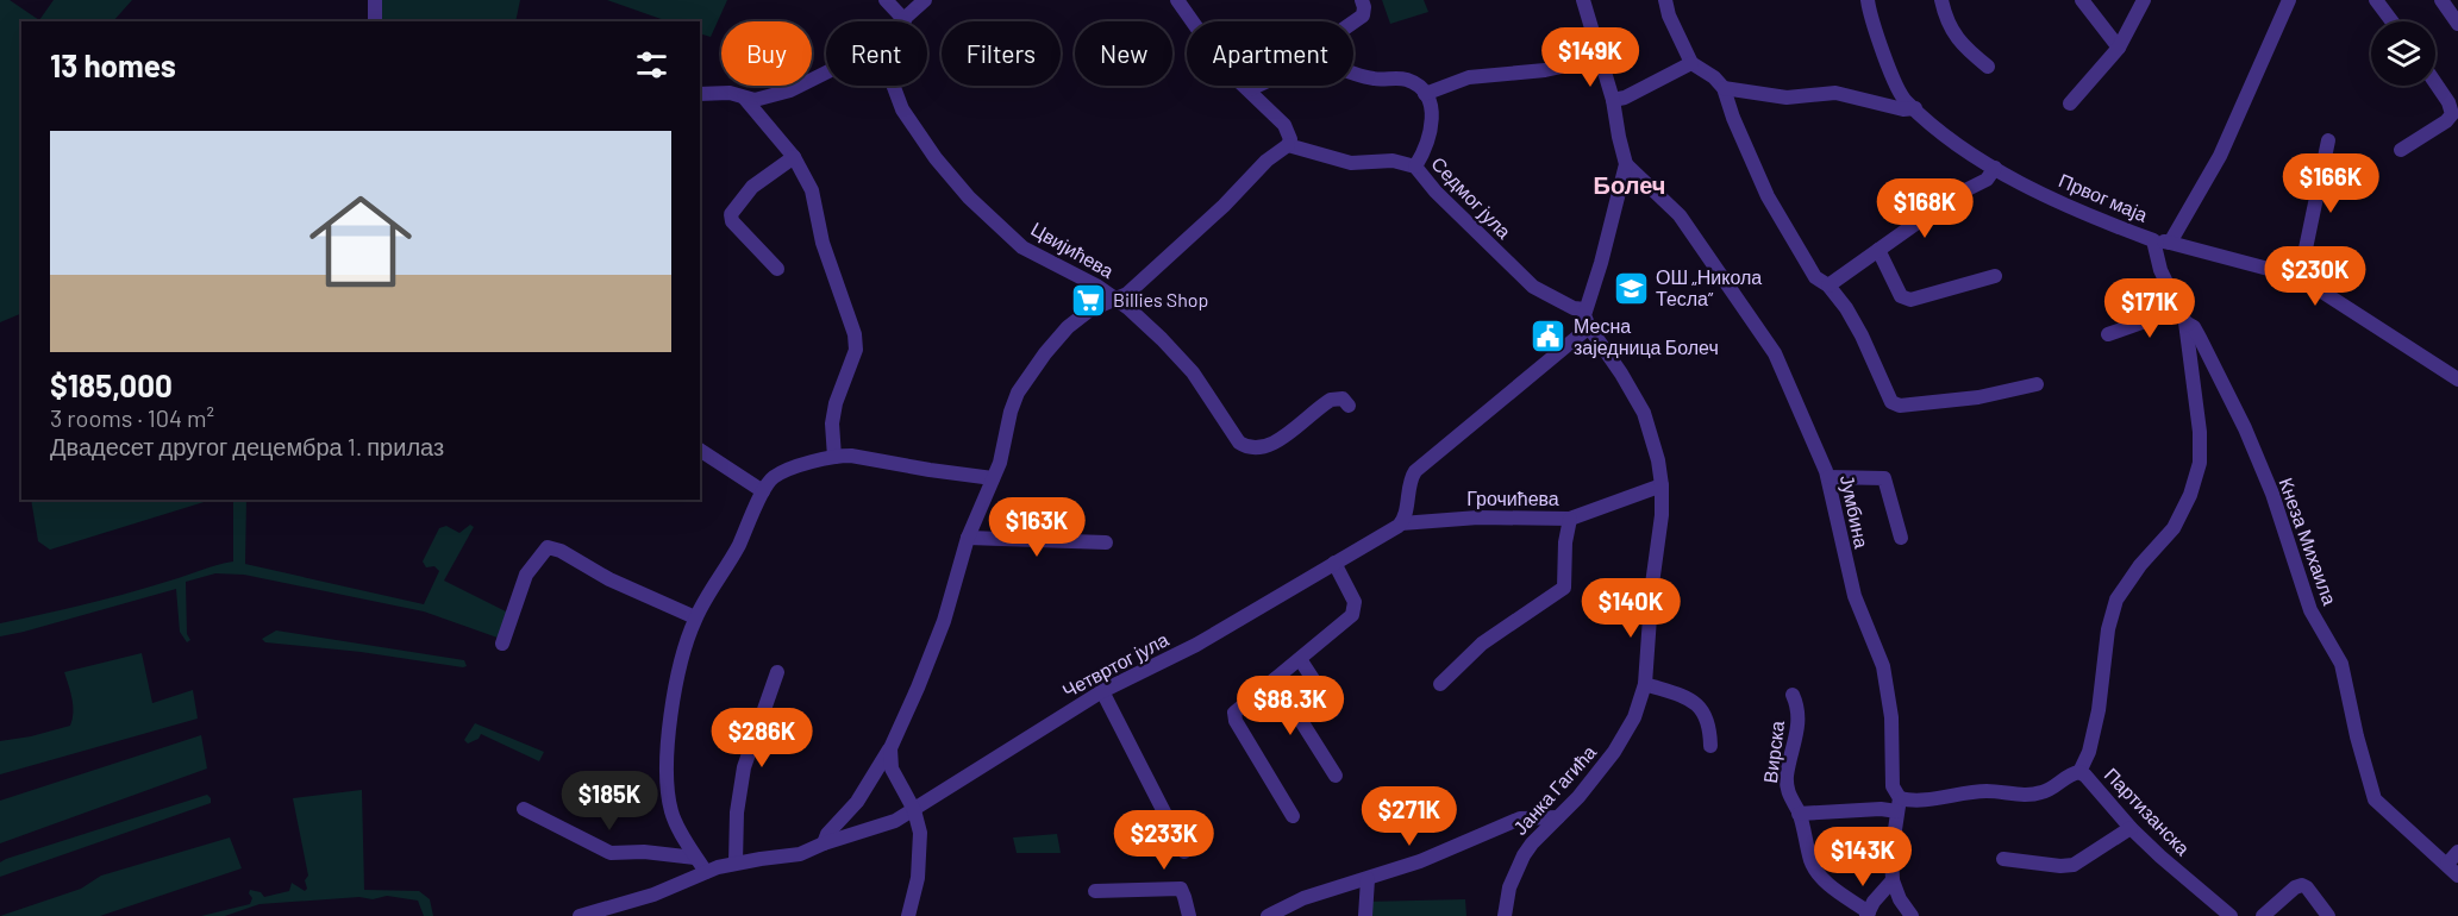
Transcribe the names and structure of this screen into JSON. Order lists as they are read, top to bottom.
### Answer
{
  "streets": {
    "street": [
      "Седмог јула",
      "Првог маја",
      "Цвијићева",
      "Грочићева",
      "Јумбина",
      "Кнеза Михаила",
      "Четвртог јула",
      "Вирска",
      "Јанка Гагића",
      "Партизанска"
    ]
  },
  "crossings": [
    ["Првог маја", "Кнеза Михаила"],
    ["Првог маја", "Партизанска"],
    ["Грочићева", "Четвртог јула"],
    ["Грочићева", "Јанка Гагића"],
    ["Јумбина", "Вирска"],
    ["Јумбина", "Партизанска"],
    ["Вирска", "Партизанска"]
  ],
  "districts": ["Болеч"],
  "places": {
    "school or university": ["ОШ „Никола Тесла”"],
    "supermarket": ["Billies Shop"],
    "public building": ["Месна заједница Болеч"]
  },
  "page": {
    "chip": [
      "Buy",
      "Rent",
      "Filters",
      "New",
      "Apartment"
    ],
    "heading": "13 homes",
    "price": [
      "$149K",
      "$166K",
      "$168K",
      "$230K",
      "$171K",
      "$163K",
      "$140K",
      "$88.3K",
      "$286K",
      "$185K",
      "$271K",
      "$233K",
      "$143K"
    ],
    "list": [
      {
        "name": "$185,000",
        "note": "3 rooms · 104 m² · Двадесет другог децембра 1. прилаз"
      }
    ]
  }
}
